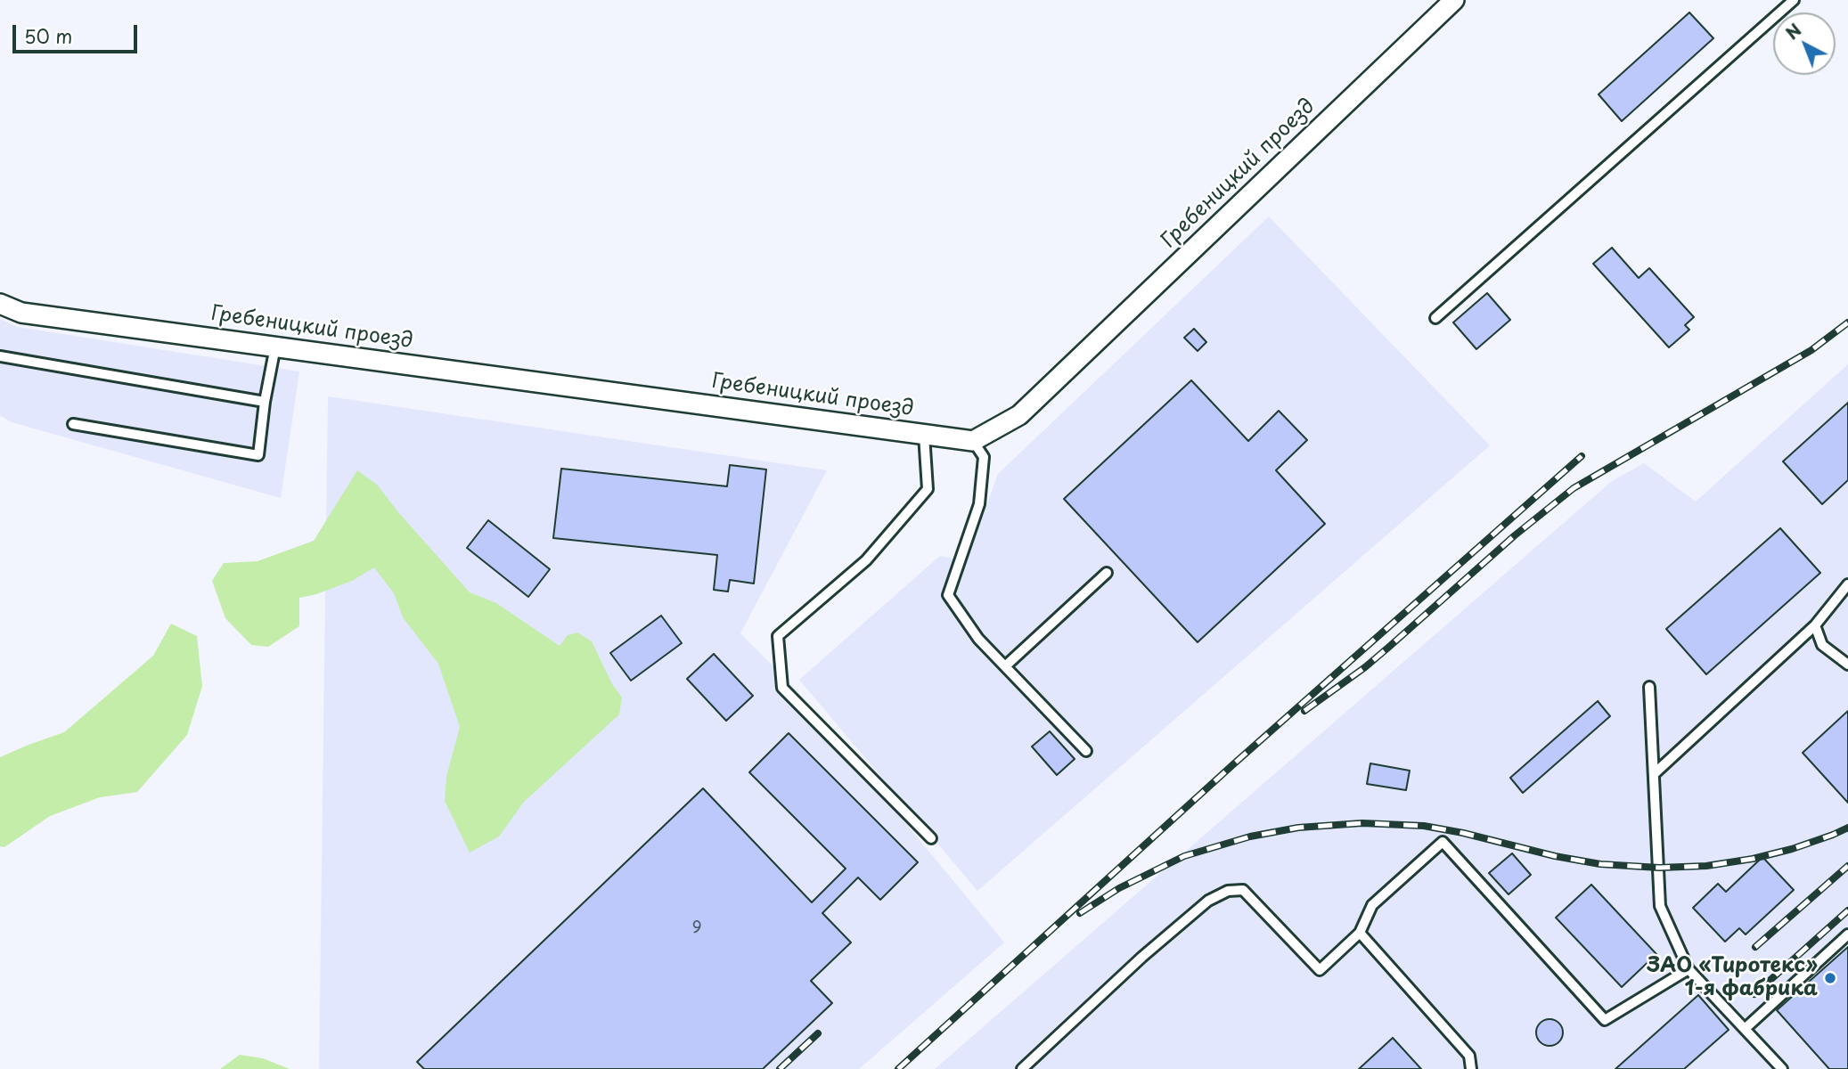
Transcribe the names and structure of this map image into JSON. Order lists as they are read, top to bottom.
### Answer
{
  "streets": {
    "street": ["Гребеницкий проезд"]
  },
  "places": ["ЗАО «Тиротекс» 1-я фабрика"],
  "house_numbers": ["9"],
  "scale_bar": "50 m",
  "north": "top left"
}
